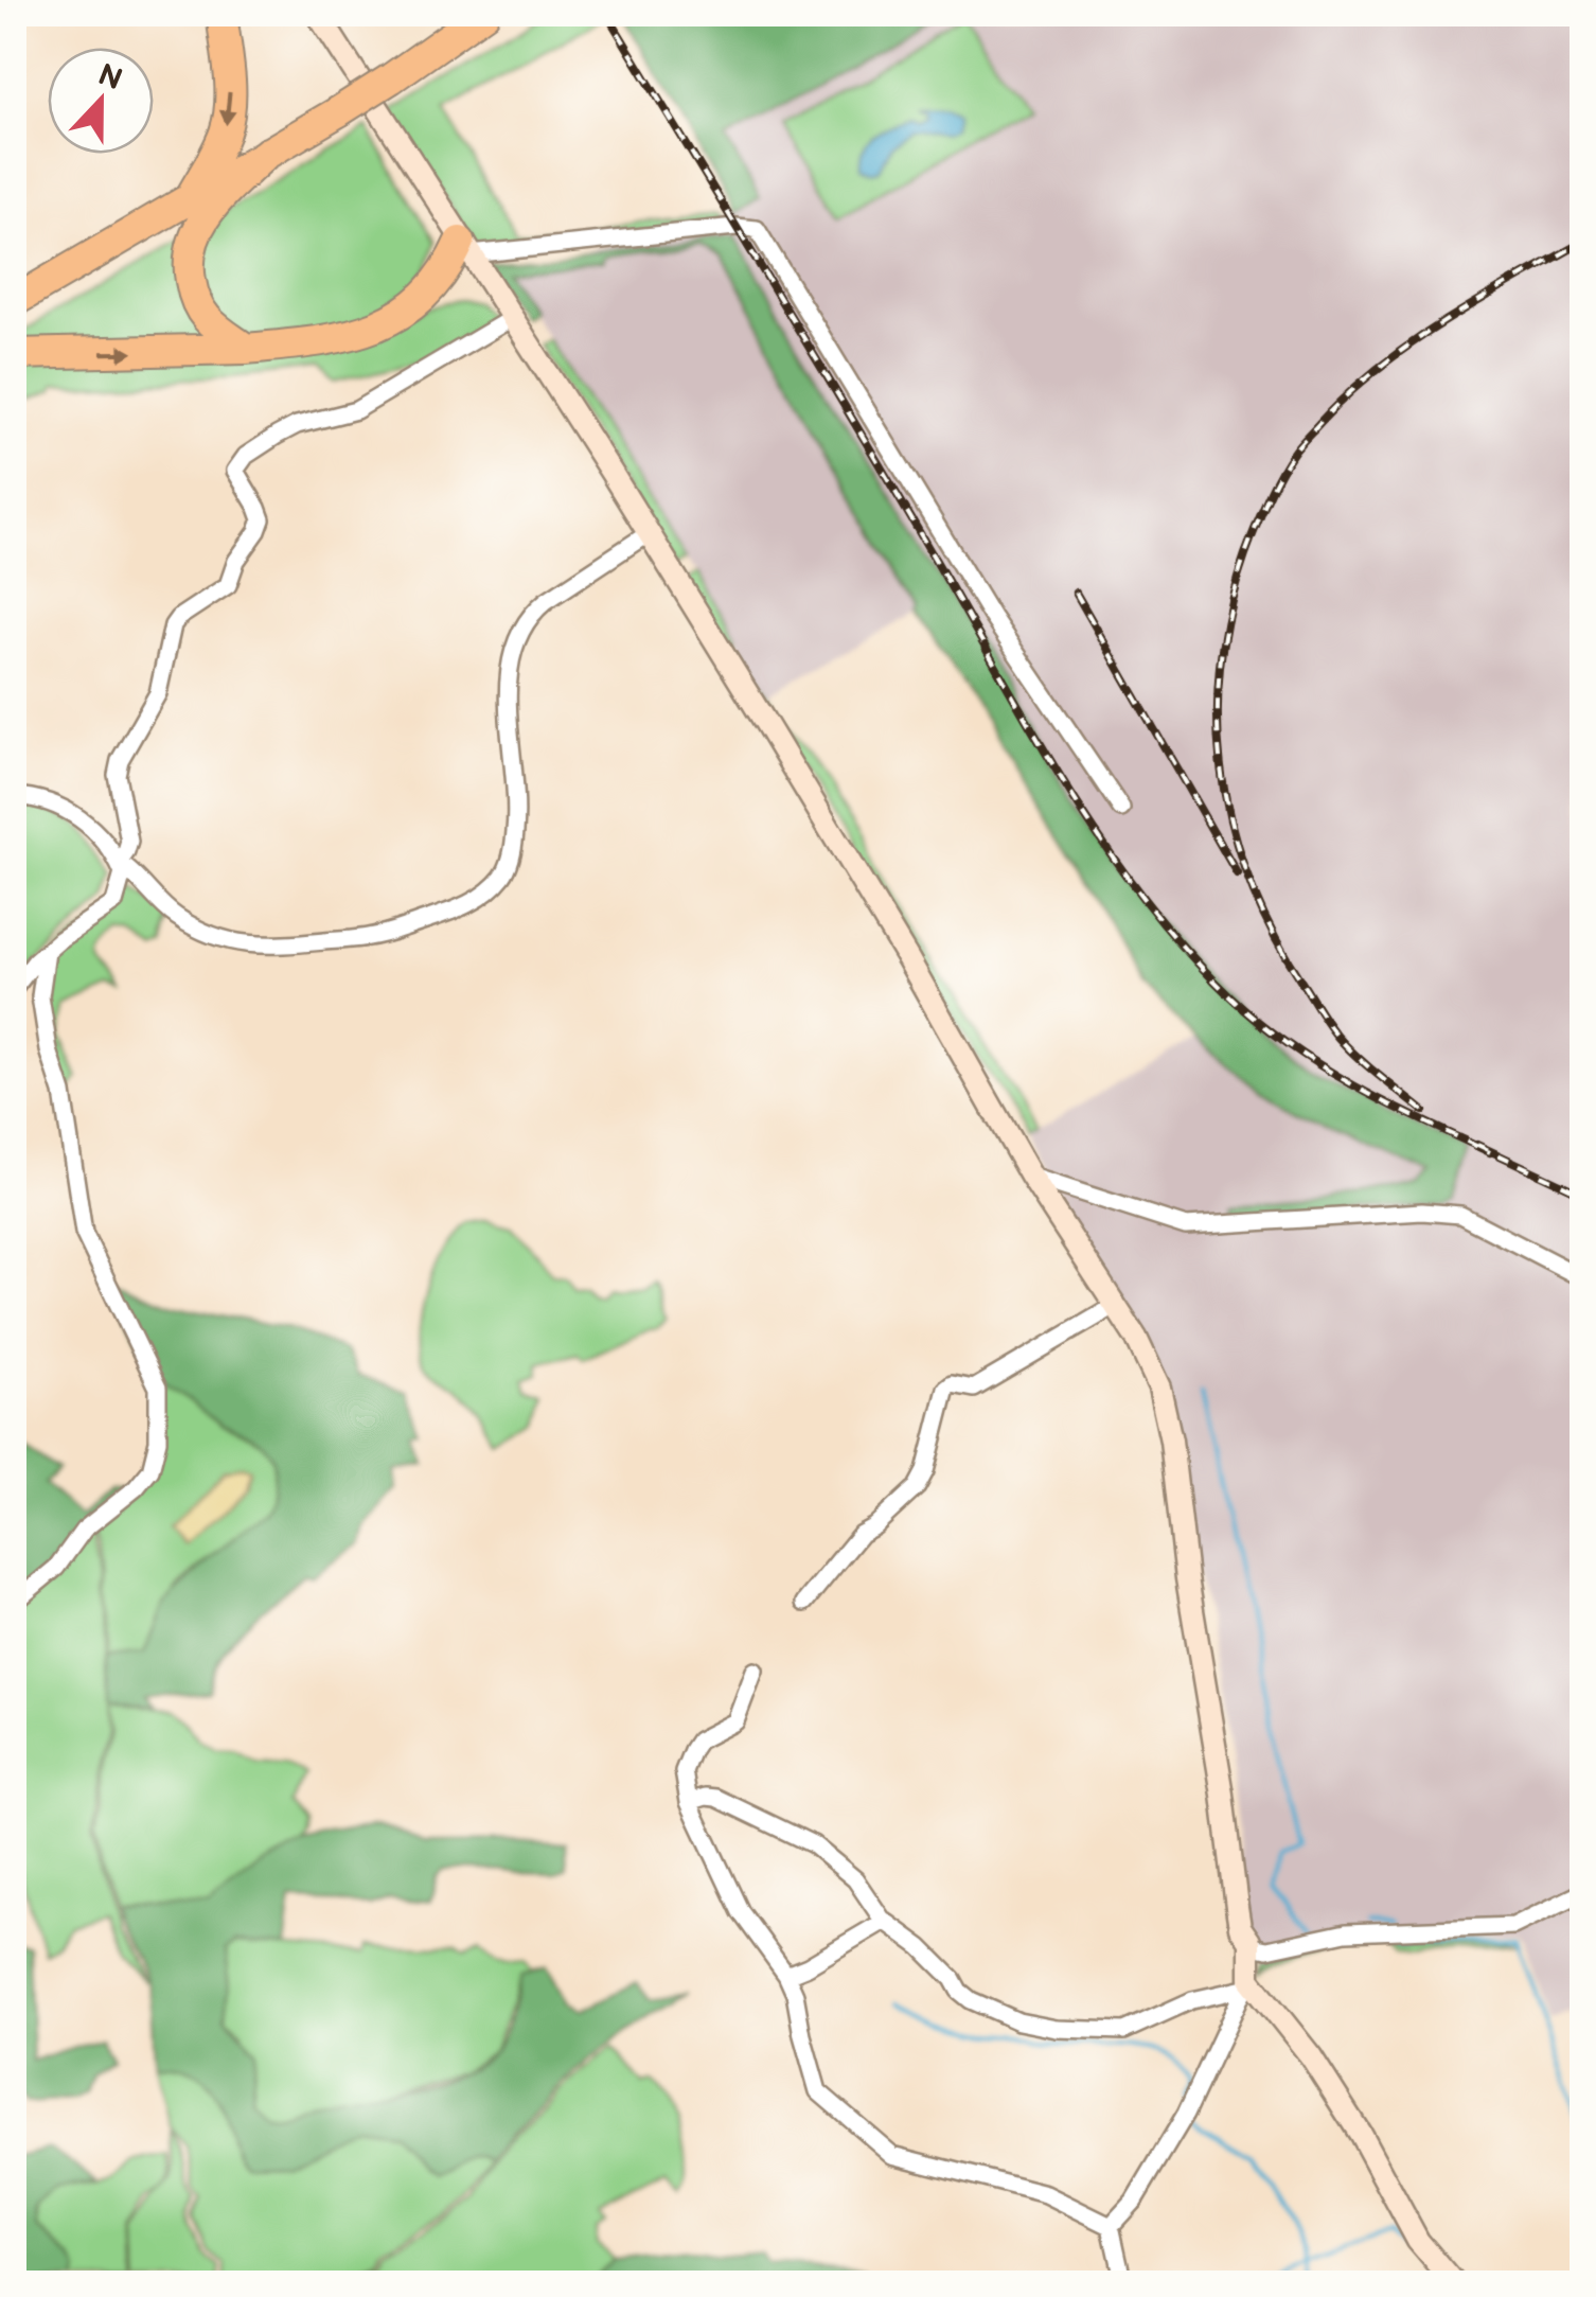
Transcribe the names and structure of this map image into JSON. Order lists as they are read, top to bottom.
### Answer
{
  "north": "top"
}
